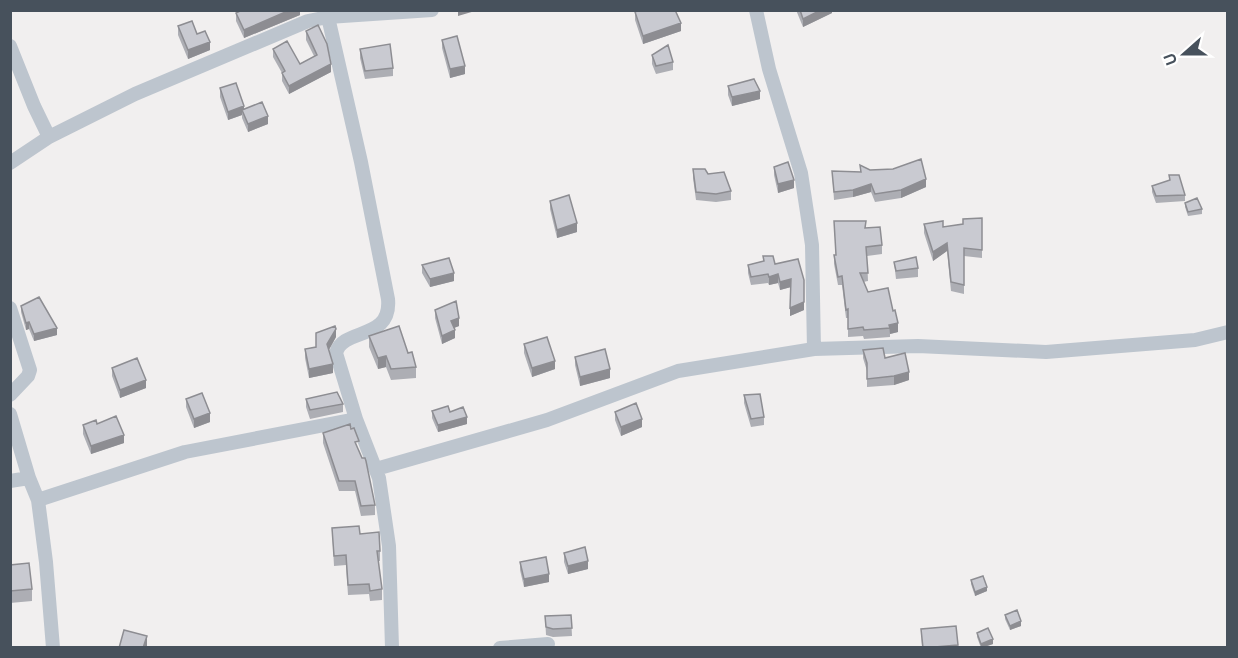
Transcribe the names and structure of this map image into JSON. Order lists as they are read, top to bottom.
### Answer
{
  "north": "left"
}
